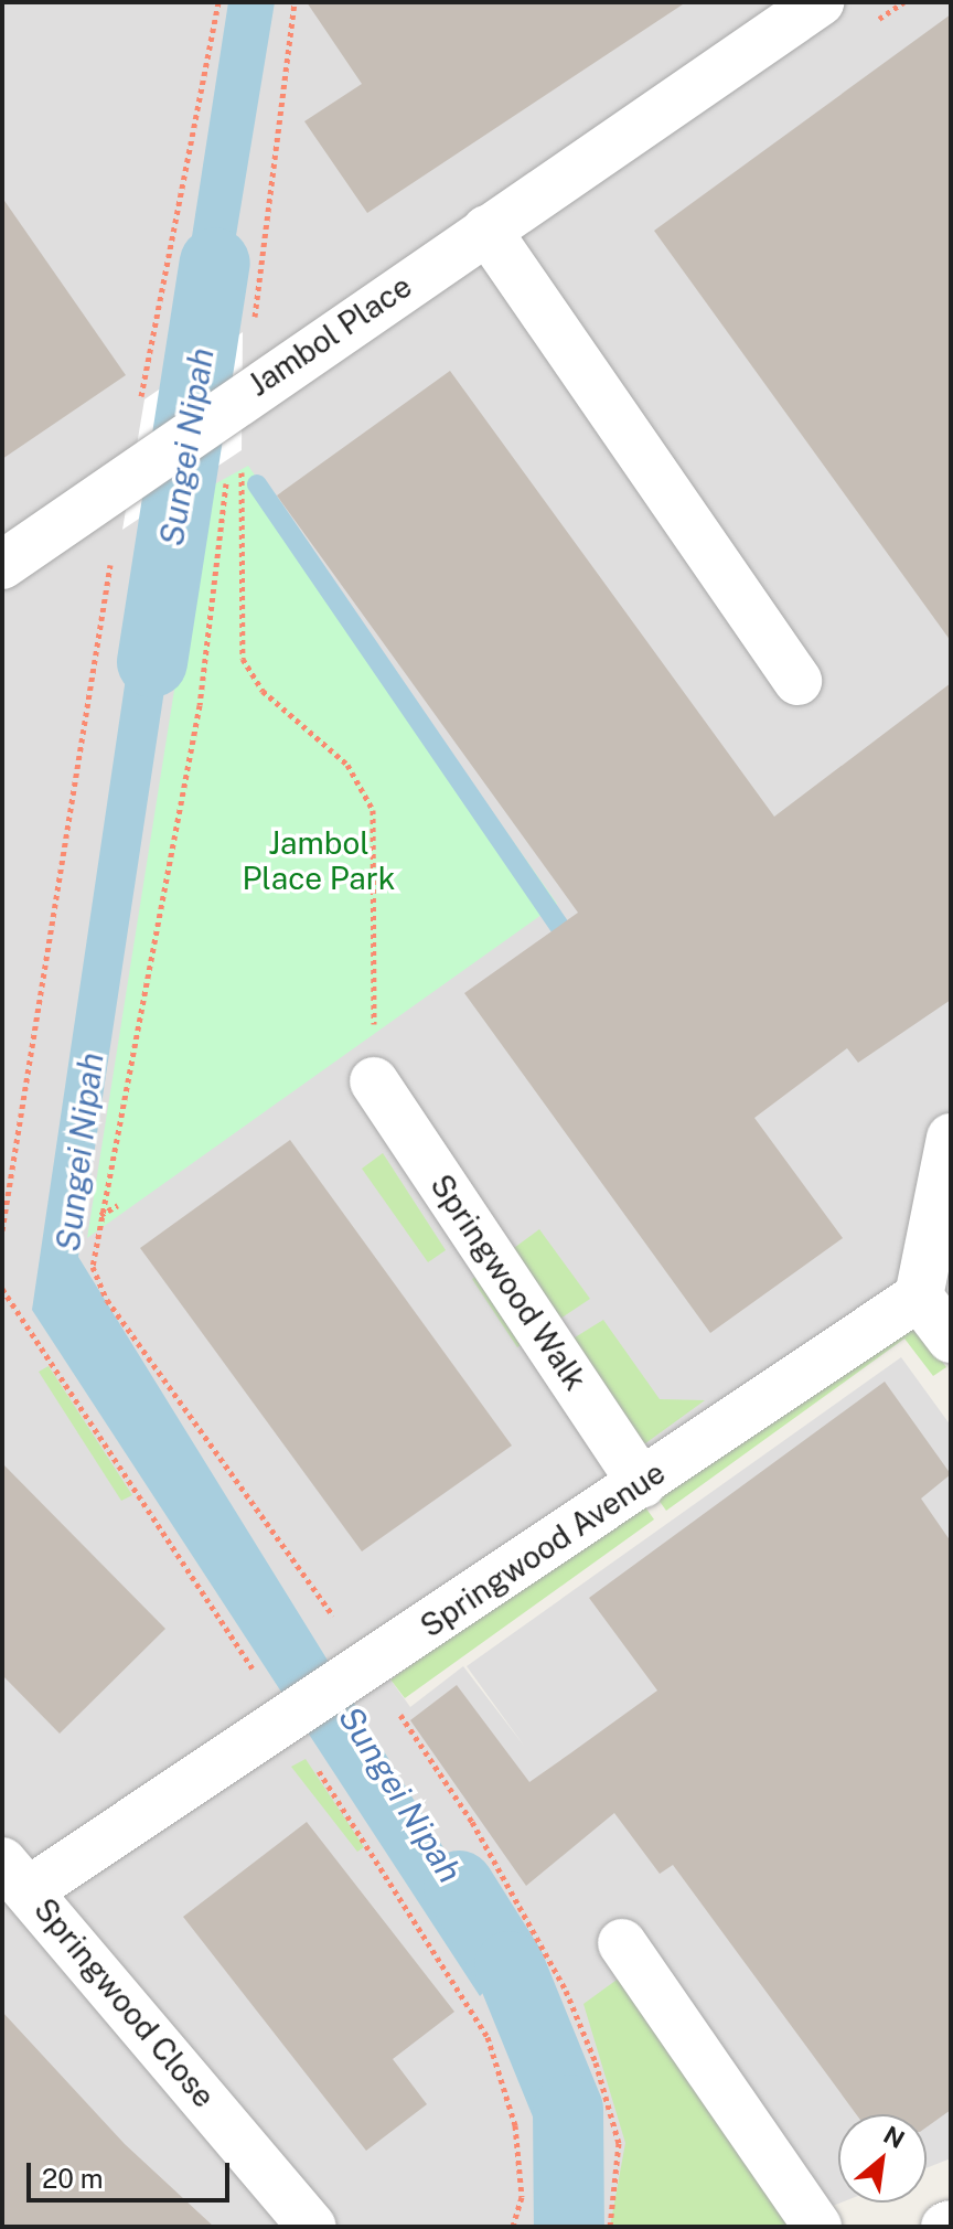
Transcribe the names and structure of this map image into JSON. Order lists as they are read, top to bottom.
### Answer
{
  "streets": {
    "street": [
      "Jambol Place",
      "Springwood Walk",
      "Springwood Avenue",
      "Springwood Close"
    ]
  },
  "crossings": [
    ["Springwood Walk", "Springwood Avenue"],
    ["Springwood Avenue", "Springwood Close"]
  ],
  "water": ["Sungei Nipah"],
  "parks": ["Jambol Place Park"],
  "scale_bar": "20 m",
  "north": "top right"
}
